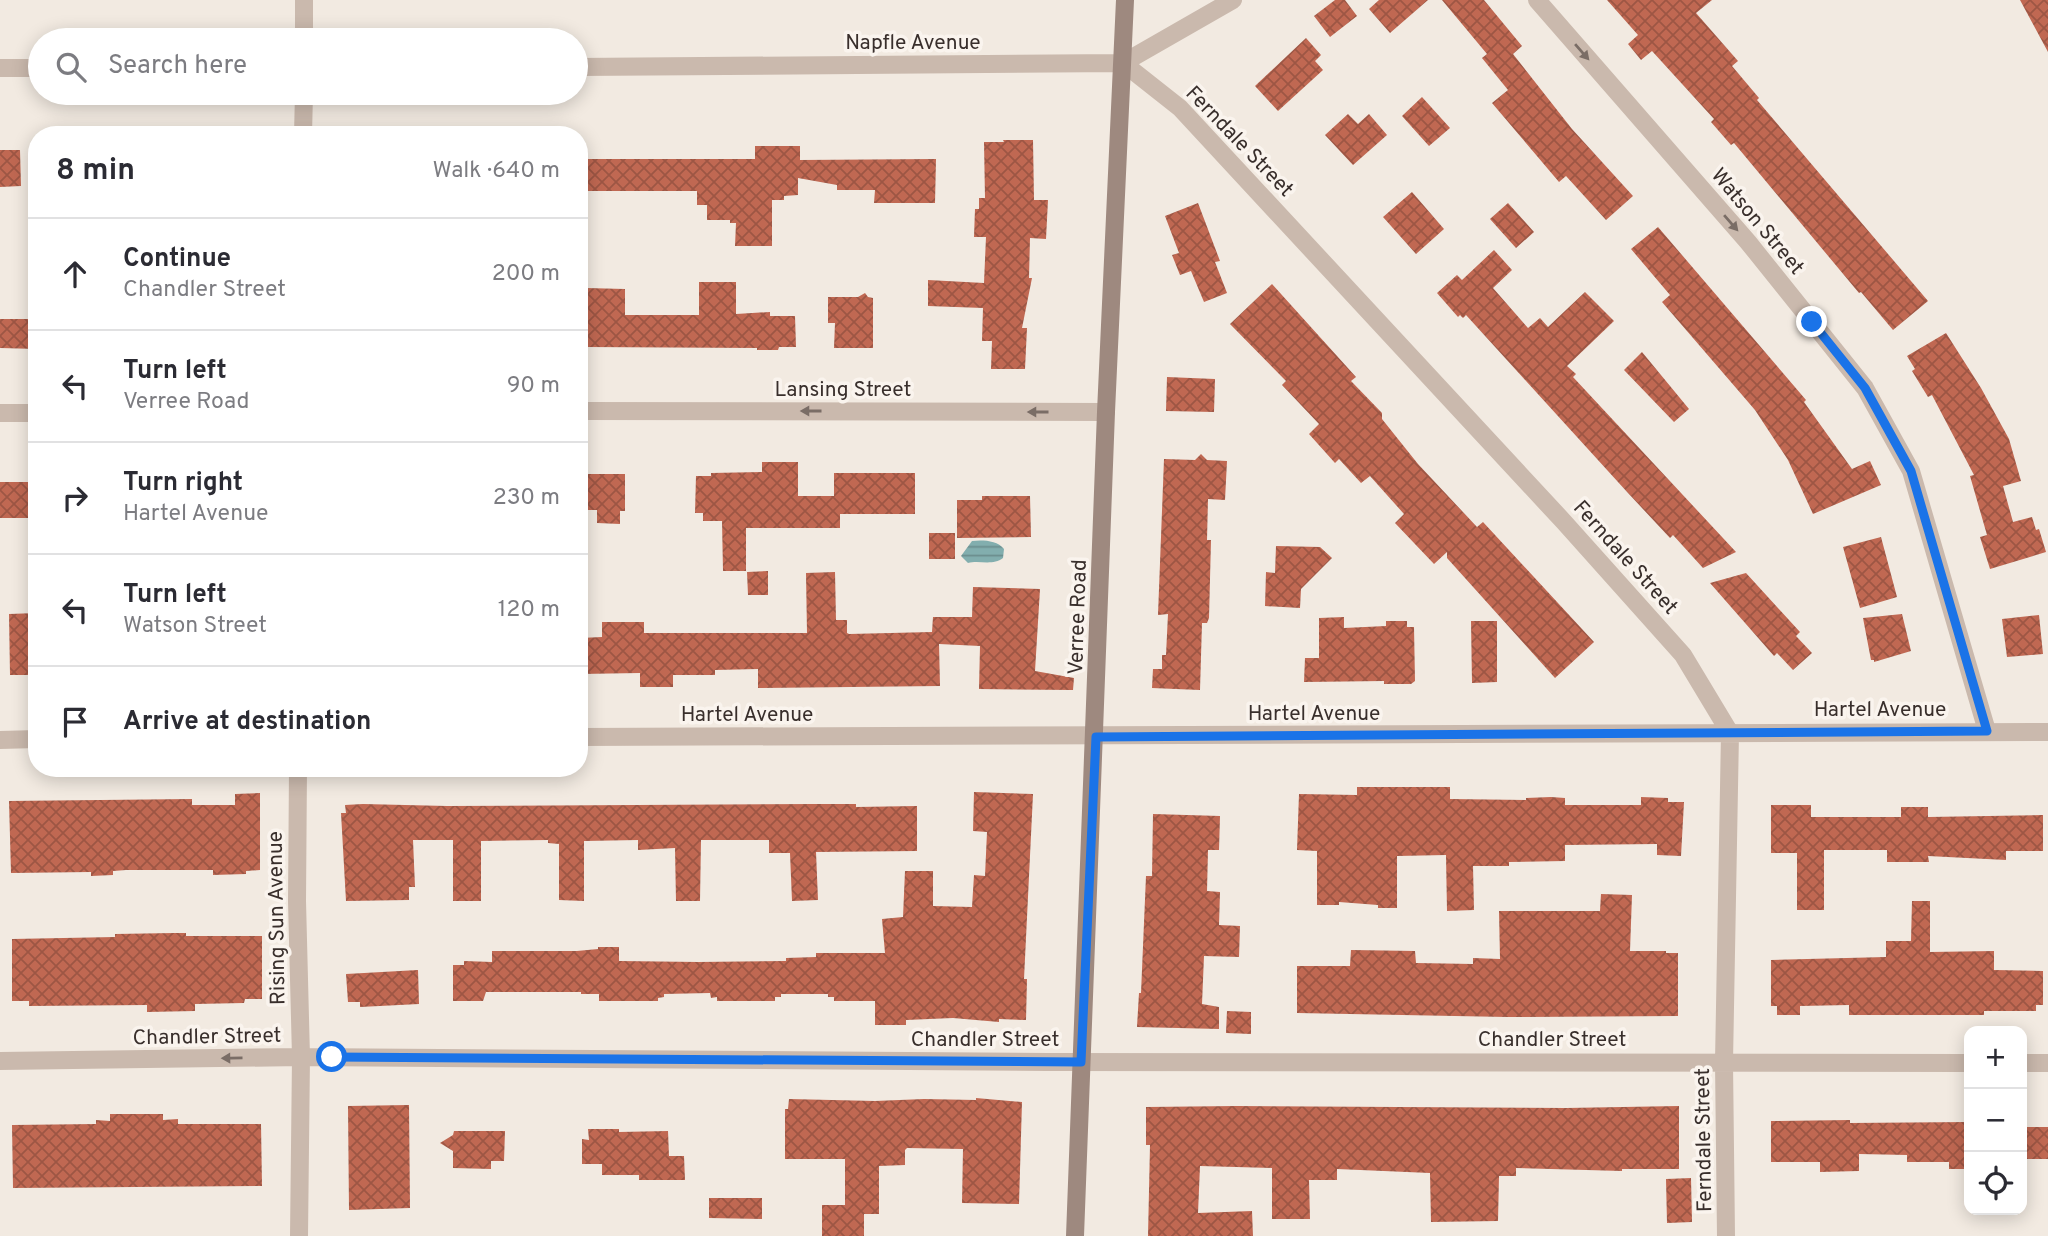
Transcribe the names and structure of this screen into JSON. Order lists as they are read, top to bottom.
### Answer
{
  "streets": {
    "main road": ["Verree Road"],
    "street": [
      "Napfle Avenue",
      "Ferndale Street",
      "Watson Street",
      "Lansing Street",
      "Hartel Avenue",
      "Rising Sun Avenue",
      "Chandler Street"
    ]
  },
  "crossings": [
    ["Napfle Avenue", "Ferndale Street"],
    ["Napfle Avenue", "Verree Road"],
    ["Ferndale Street", "Verree Road"],
    ["Ferndale Street", "Hartel Avenue"],
    ["Ferndale Street", "Chandler Street"],
    ["Watson Street", "Hartel Avenue"],
    ["Lansing Street", "Verree Road"],
    ["Verree Road", "Hartel Avenue"],
    ["Verree Road", "Chandler Street"],
    ["Rising Sun Avenue", "Chandler Street"]
  ],
  "one_way": ["Watson Street", "Lansing Street"],
  "page": {
    "search": "Search here",
    "heading": ["8 min", "Walk · 640 m"],
    "list": [
      ["Continue", "Chandler Street", "200 m"],
      ["Turn left", "Verree Road", "90 m"],
      ["Turn right", "Hartel Avenue", "230 m"],
      ["Turn left", "Watson Street", "120 m"],
      "Arrive at destination"
    ],
    "map_buttons": ["+", "−"]
  }
}
